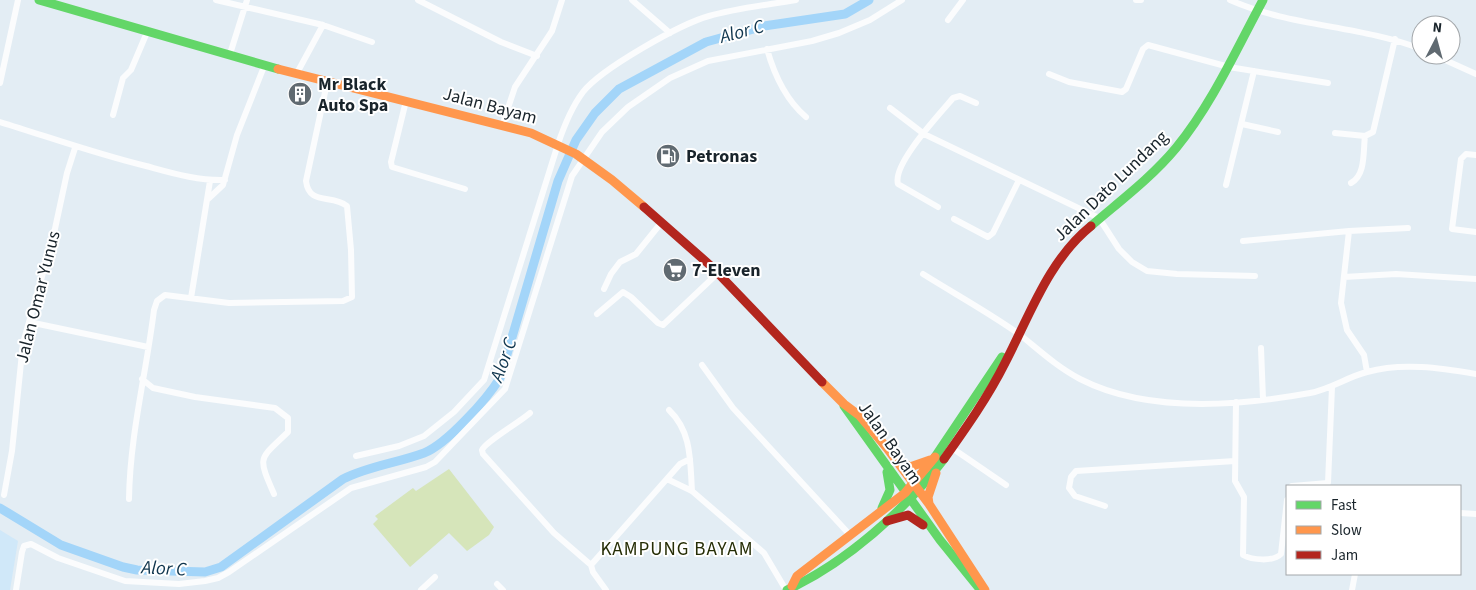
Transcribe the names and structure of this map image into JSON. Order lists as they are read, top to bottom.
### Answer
{
  "streets": {
    "main road": ["Jalan Bayam", "Jalan Dato Lundang"],
    "street": ["Jalan Omar Yunus"]
  },
  "crossings": [
    ["Jalan Bayam", "Jalan Dato Lundang"]
  ],
  "districts": ["KAMPUNG BAYAM"],
  "water": ["Alor C"],
  "places": {
    "building": ["Mr Black Auto Spa"],
    "fuel station": ["Petronas"],
    "supermarket": ["7-Eleven"]
  },
  "legend": ["Fast", "Slow", "Jam"],
  "north": "top"
}
